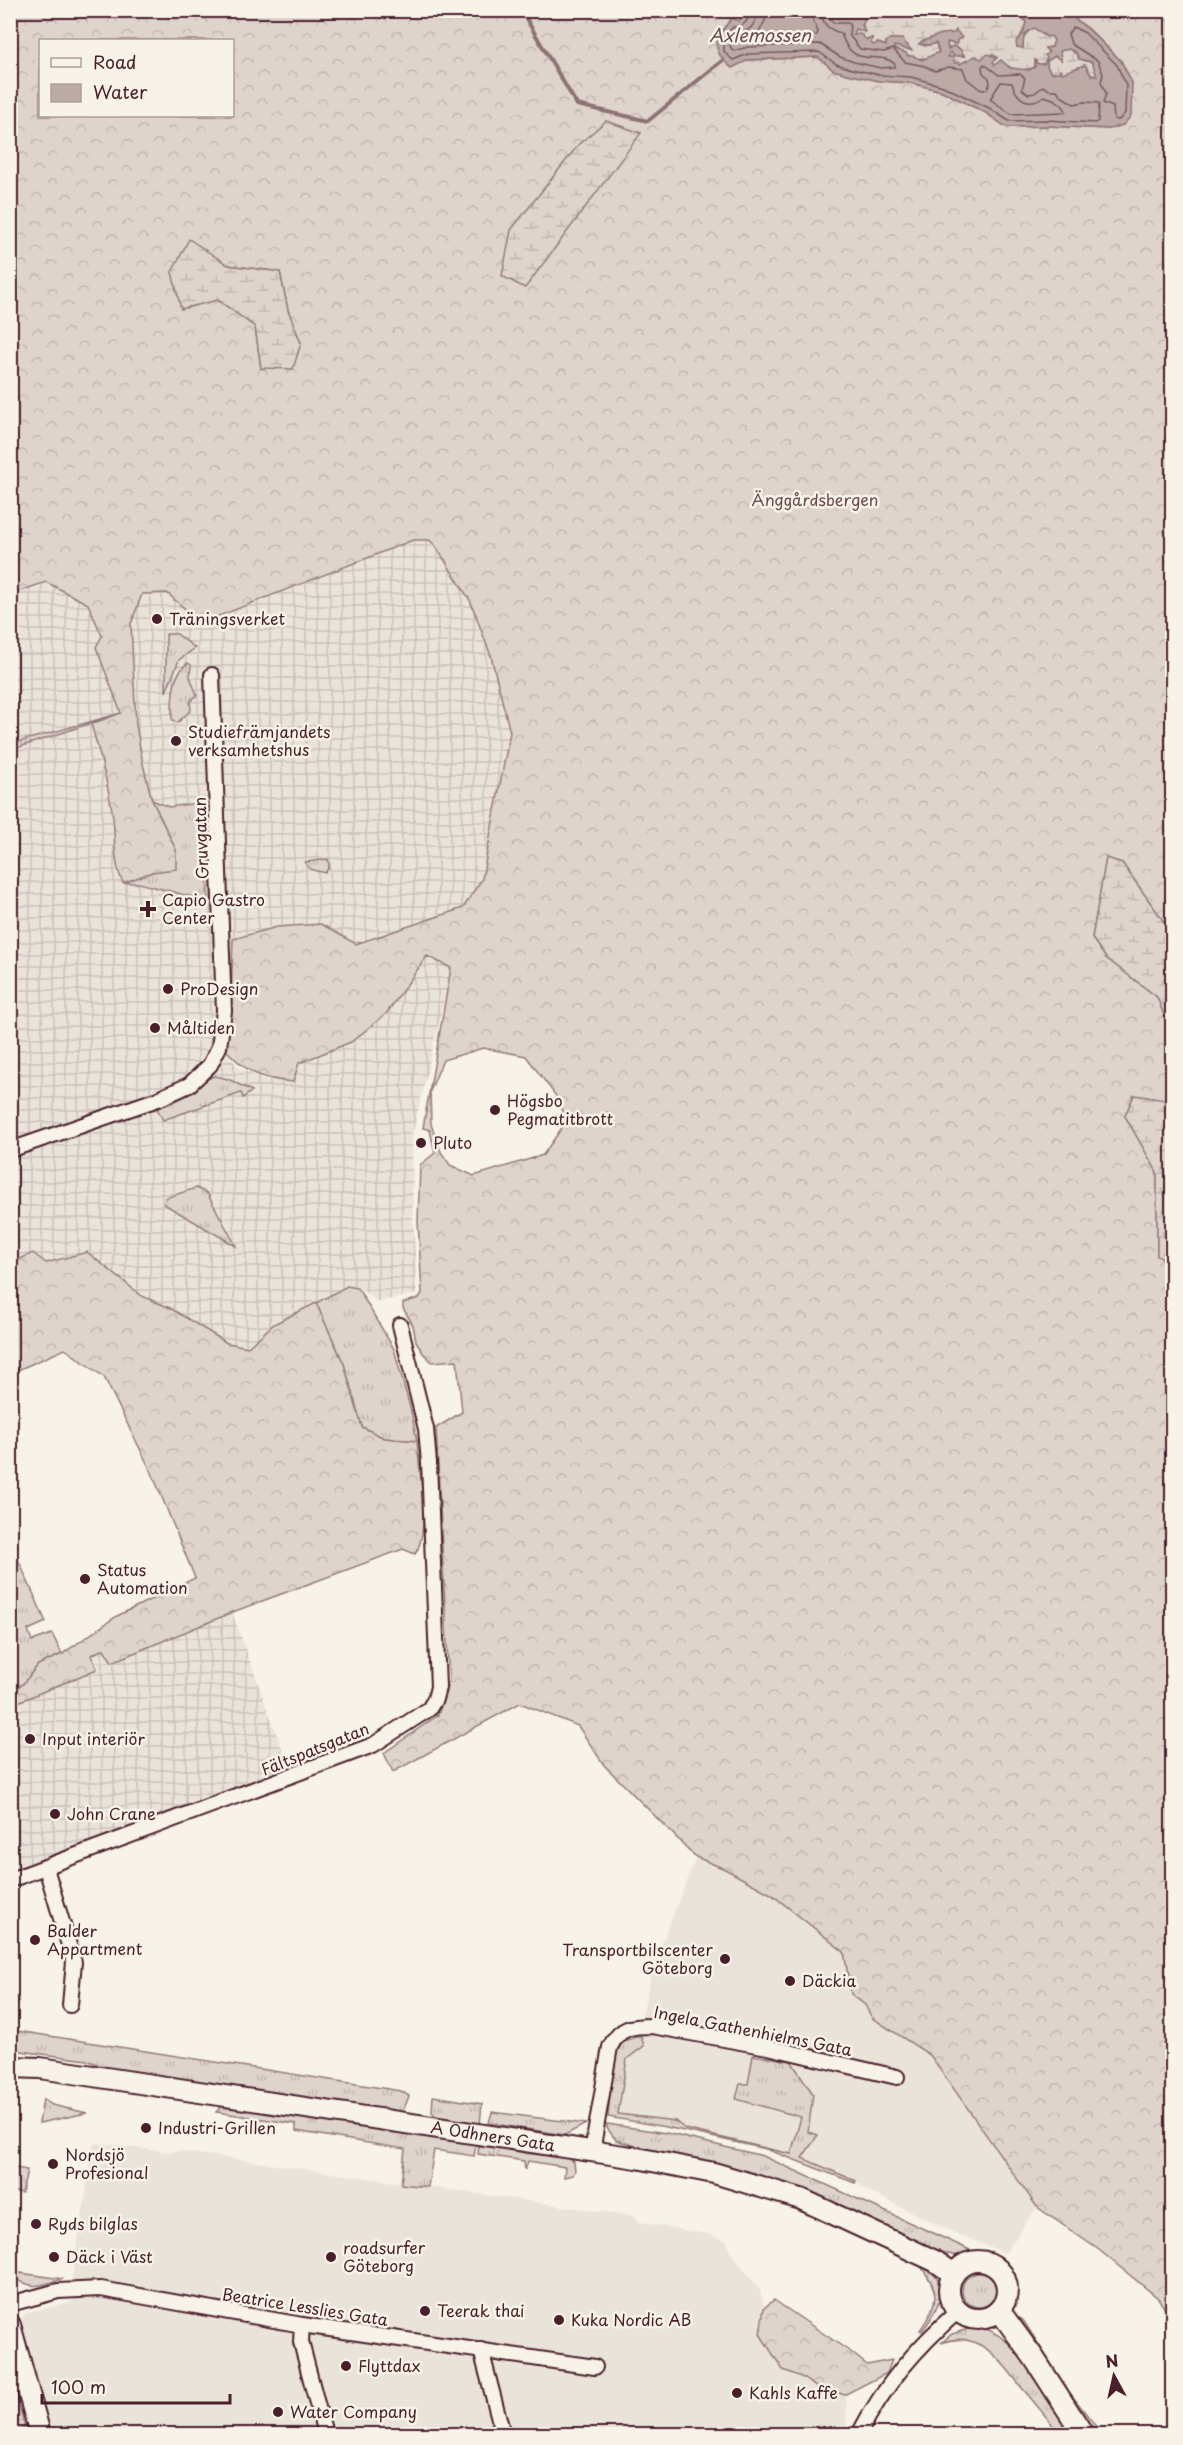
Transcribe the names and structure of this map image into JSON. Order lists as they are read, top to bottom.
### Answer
{
  "streets": {
    "street": [
      "Gruvgatan",
      "Fältspatsgatan",
      "Ingela Gathenhielms Gata",
      "A Odhners Gata",
      "Beatrice Lesslies Gata"
    ]
  },
  "crossings": [
    ["Ingela Gathenhielms Gata", "A Odhners Gata"]
  ],
  "water": ["Axlemossen"],
  "parks": ["Änggårdsbergen"],
  "places": {
    "other": [
      "Träningsverket",
      "Studiefrämjandets verksamhetshus",
      "ProDesign",
      "Måltiden",
      "Högsbo Pegmatitbrott",
      "Pluto",
      "Status Automation",
      "Input interiör",
      "John Crane",
      "Balder Appartment",
      "Transportbilscenter Göteborg",
      "Däckia",
      "Industri-Grillen",
      "Nordsjö Profesional",
      "Ryds bilglas",
      "Däck i Väst",
      "roadsurfer Göteborg",
      "Teerak thai",
      "Kuka Nordic AB",
      "Flyttdax",
      "Kahls Kaffe",
      "Water Company"
    ],
    "health": ["Capio Gastro Center"]
  },
  "legend": ["Road", "Water"],
  "scale_bar": "100 m",
  "north": "top"
}
